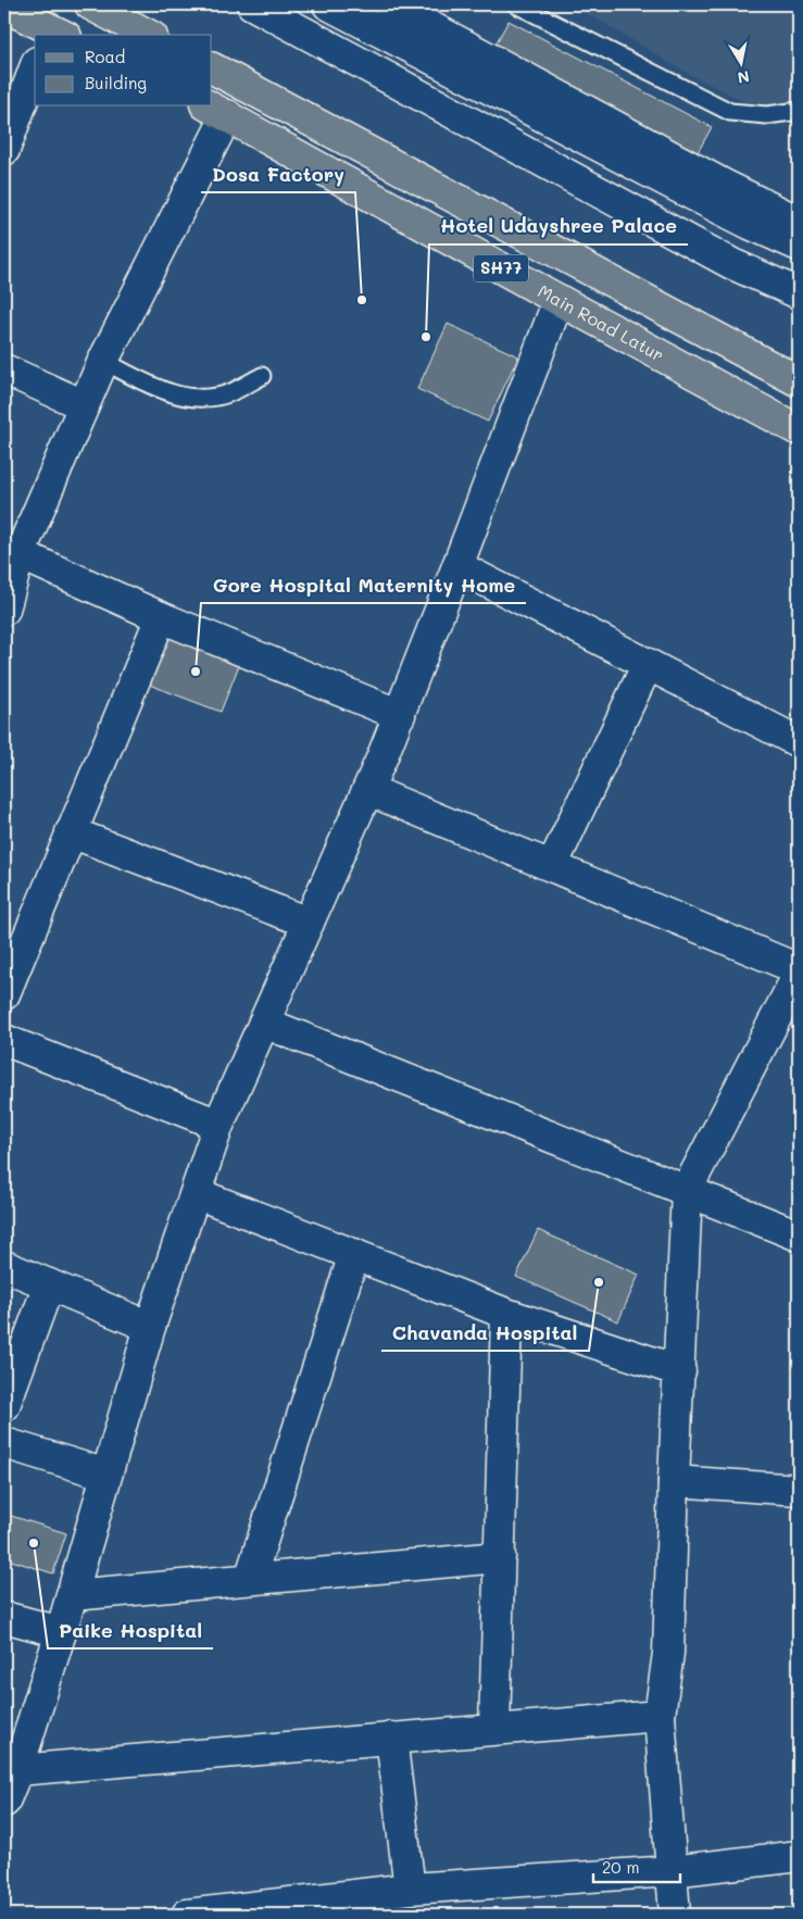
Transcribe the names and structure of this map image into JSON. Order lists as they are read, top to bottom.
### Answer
{
  "streets": {
    "main road": ["SH77", "Main Road Latur"]
  },
  "places": [
    "Dosa Factory",
    "Hotel Udayshree Palace",
    "Gore Hospital Maternity Home",
    "Chavanda Hospital",
    "Paike Hospital"
  ],
  "legend": ["Road", "Building"],
  "scale_bar": "20 m",
  "north": "bottom"
}
